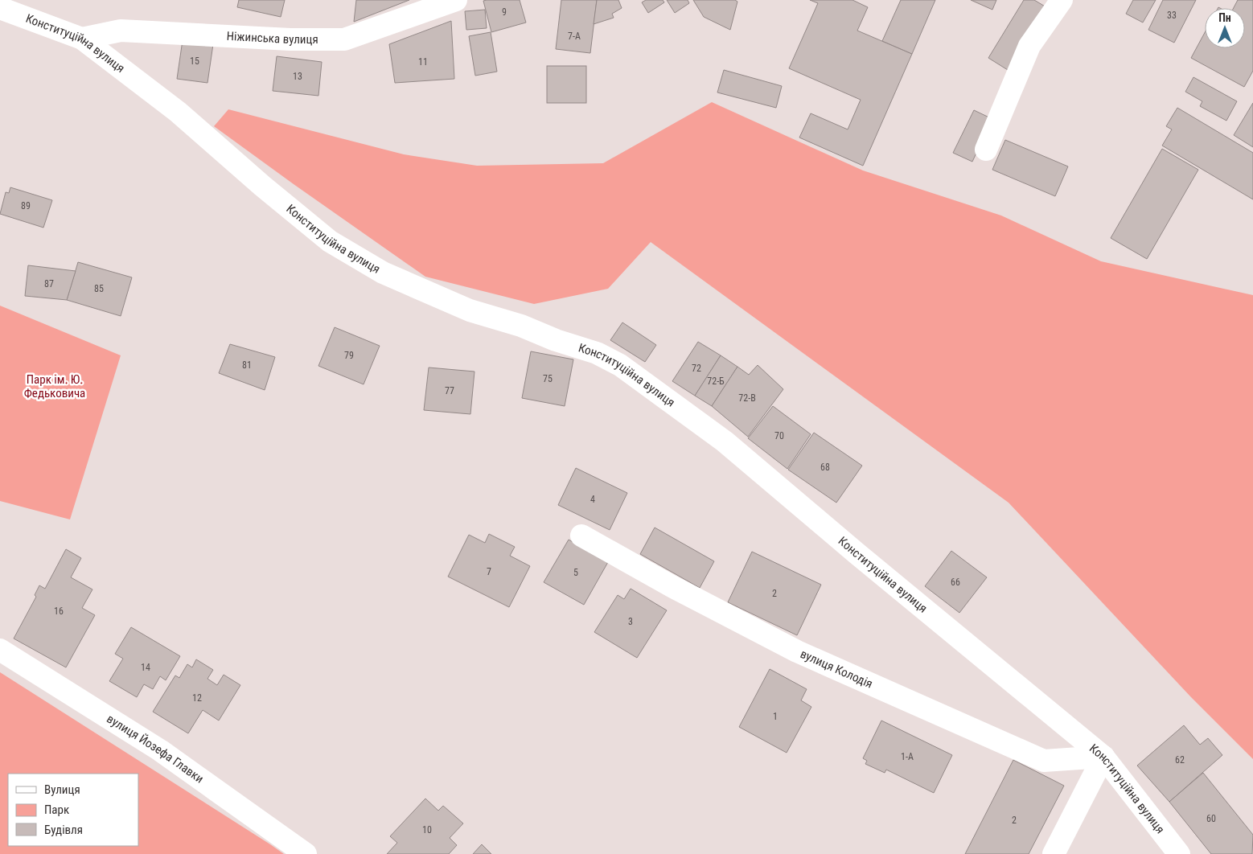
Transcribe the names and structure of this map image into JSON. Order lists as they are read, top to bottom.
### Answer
{
  "streets": {
    "street": [
      "Ніжинська вулиця",
      "Конституційна вулиця",
      "вулиця Колодія",
      "вулиця Йозефа Главки"
    ]
  },
  "crossings": [
    ["Ніжинська вулиця", "Конституційна вулиця"],
    ["Конституційна вулиця", "вулиця Колодія"]
  ],
  "parks": ["Парк ім. Ю. Федьковича"],
  "house_numbers": [
    "9",
    "33",
    "7-А",
    "15",
    "11",
    "13",
    "89",
    "87",
    "85",
    "79",
    "81",
    "72",
    "75",
    "72-Б",
    "77",
    "72-В",
    "70",
    "68",
    "4",
    "7",
    "5",
    "66",
    "2",
    "16",
    "3",
    "14",
    "12",
    "1",
    "1-А",
    "62",
    "60",
    "2",
    "10"
  ],
  "legend": ["Вулиця", "Парк", "Будівля"],
  "north": "top"
}
